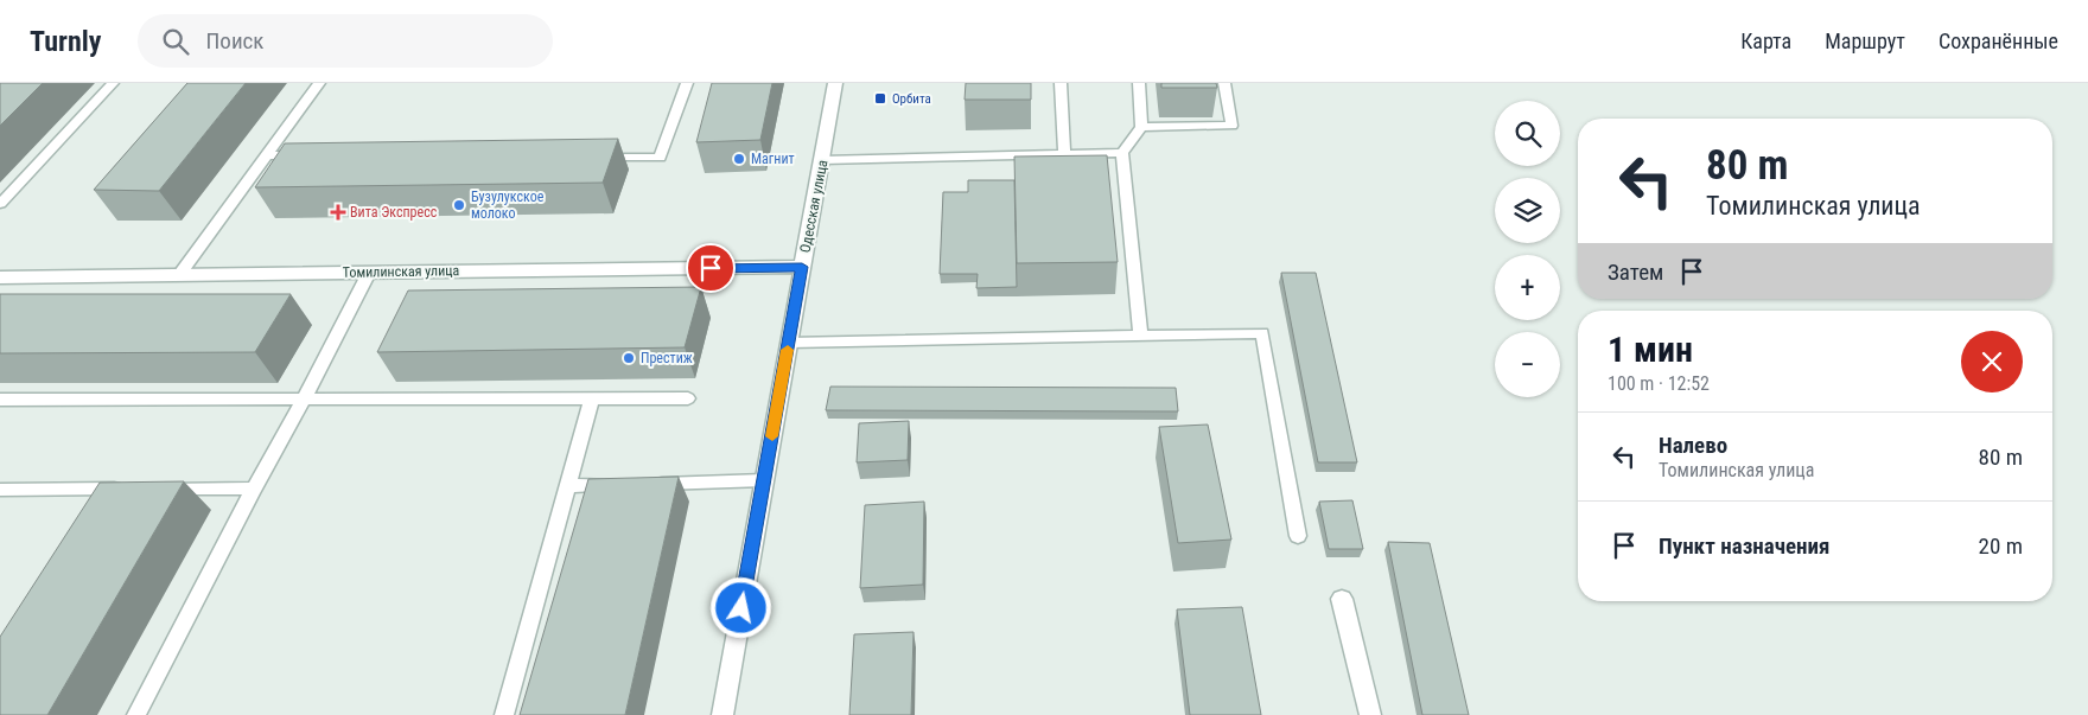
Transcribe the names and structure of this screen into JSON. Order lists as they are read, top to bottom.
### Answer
{
  "streets": {
    "street": ["Одесская улица", "Томилинская улица"]
  },
  "crossings": [
    ["Одесская улица", "Томилинская улица"]
  ],
  "places": {
    "transit": ["Орбита"],
    "other": ["Магнит", "Бузулукское молоко", "Престиж"],
    "health": ["Вита Экспресс"]
  },
  "page": {
    "header": "Turnly",
    "search": "Поиск",
    "nav": ["Карта", "Маршрут", "Сохранённые"],
    "map_buttons": ["+", "−"],
    "turn": ["80 m", "Томилинская улица"],
    "then": "Затем",
    "heading": ["1 мин", "100 m · 12:52"],
    "list": [
      {
        "name": "Налево",
        "note": "Томилинская улица",
        "value": "80 m"
      },
      {
        "name": "Пункт назначения",
        "value": "20 m"
      }
    ]
  }
}
